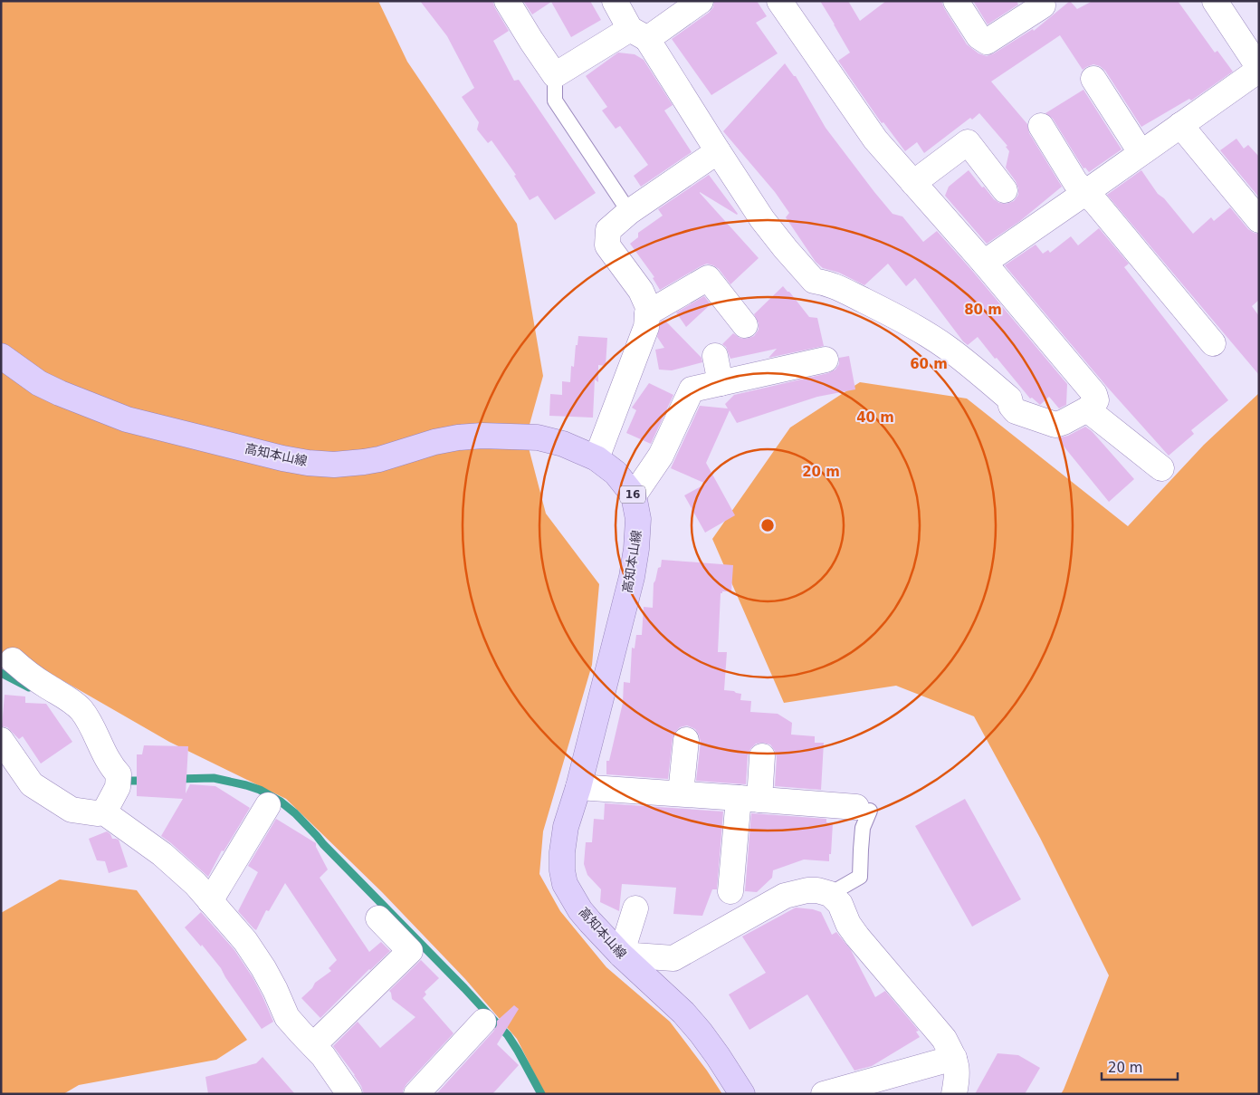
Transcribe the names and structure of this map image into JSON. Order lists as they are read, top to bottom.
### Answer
{
  "streets": {
    "main road": ["高知本山線", "16"]
  },
  "scale_bar": "20 m",
  "rings": [
    "80 m",
    "60 m",
    "40 m",
    "20 m"
  ]
}
